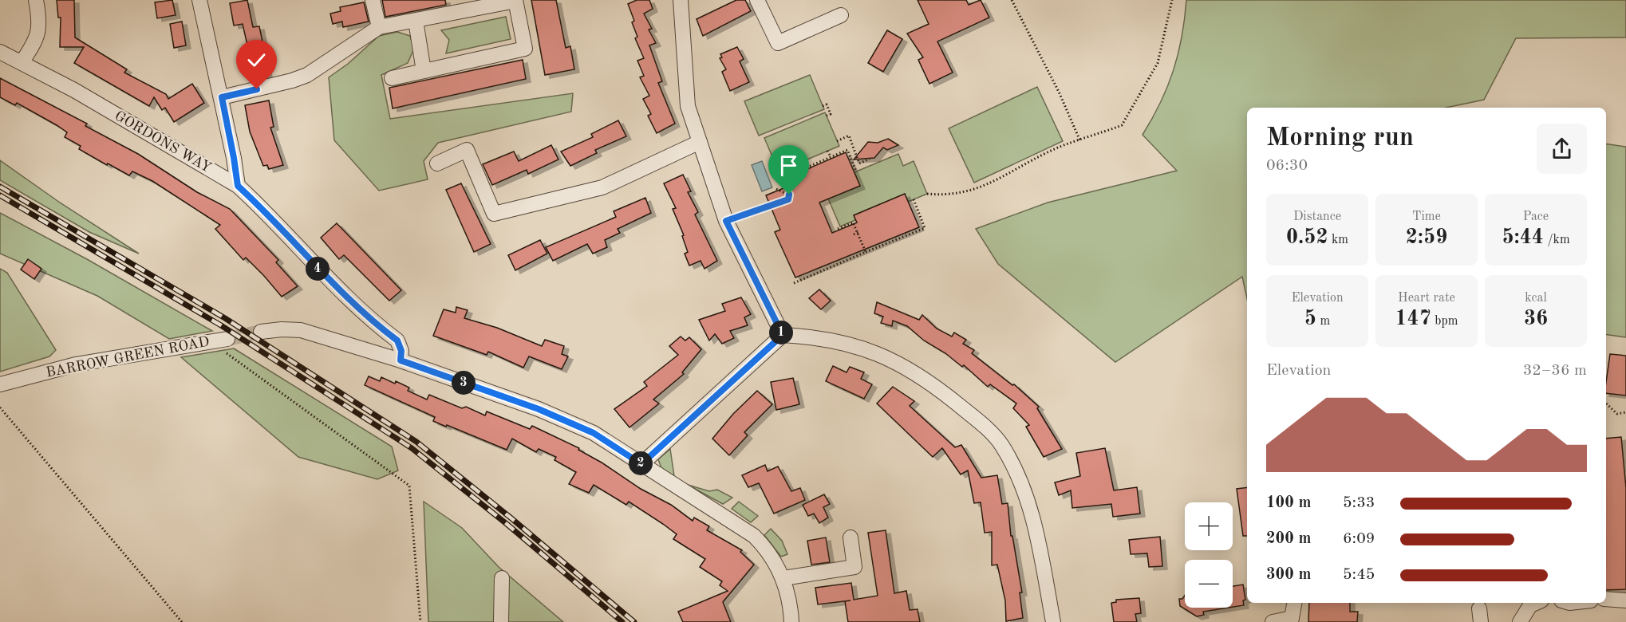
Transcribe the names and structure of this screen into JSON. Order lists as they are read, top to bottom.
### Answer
{
  "streets": {
    "street": ["GORDONS WAY", "BARROW GREEN ROAD"]
  },
  "page": {
    "heading": ["Morning run", "06:30"],
    "stats": [
      ["Distance", "0.52 km"],
      ["Time", "2:59"],
      ["Pace", "5:44 /km"],
      ["Elevation", "5 m"],
      ["Heart rate", "147 bpm"],
      ["kcal", "36"]
    ],
    "pins": [
      "4",
      "1",
      "3",
      "2"
    ],
    "chart": ["Elevation", "32–36 m"],
    "list": [
      {
        "name": "100 m",
        "note": "5:33"
      },
      {
        "name": "200 m",
        "note": "6:09"
      },
      {
        "name": "300 m",
        "note": "5:45"
      }
    ],
    "map_buttons": ["+", "−"]
  }
}
